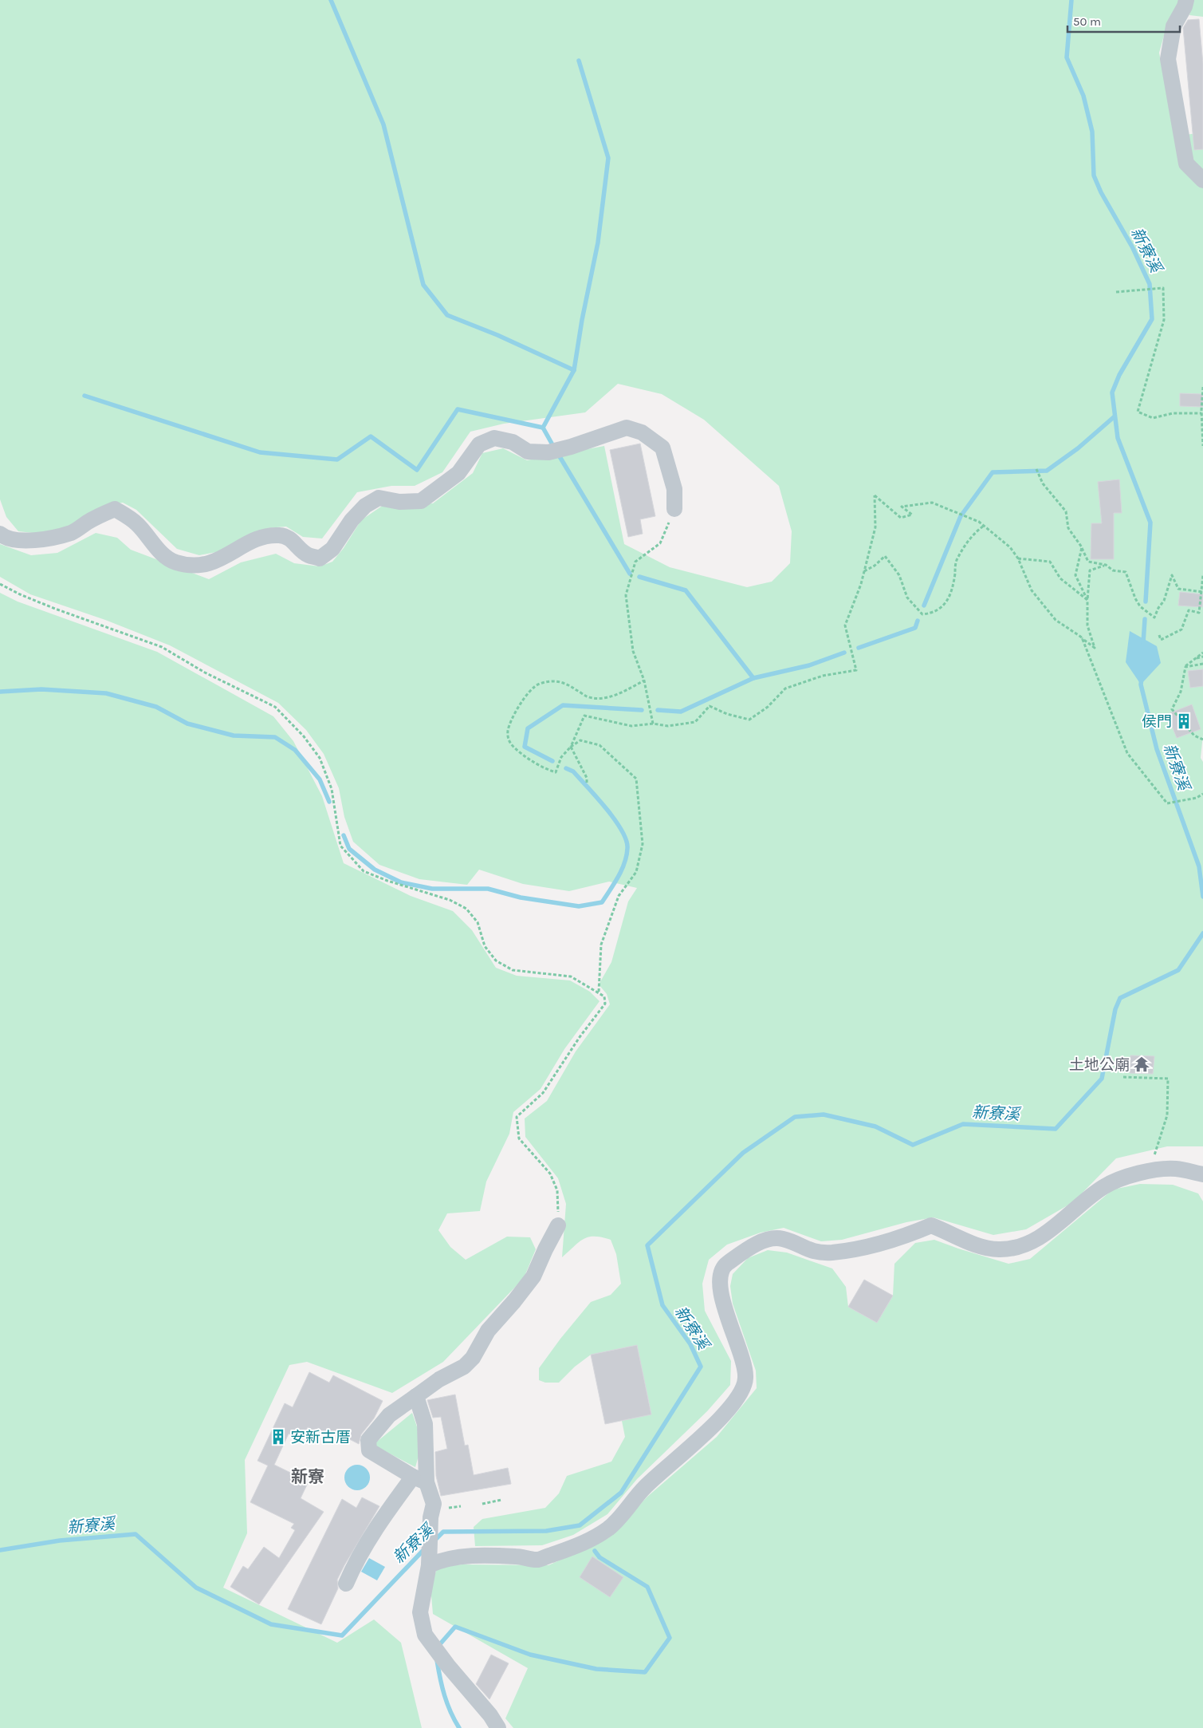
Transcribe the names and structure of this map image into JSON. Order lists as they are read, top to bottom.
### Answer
{
  "districts": ["新寮"],
  "water": ["新寮溪"],
  "places": {
    "building": ["侯門", "安新古厝"],
    "temple": ["土地公廟"]
  },
  "scale_bar": "50 m"
}
